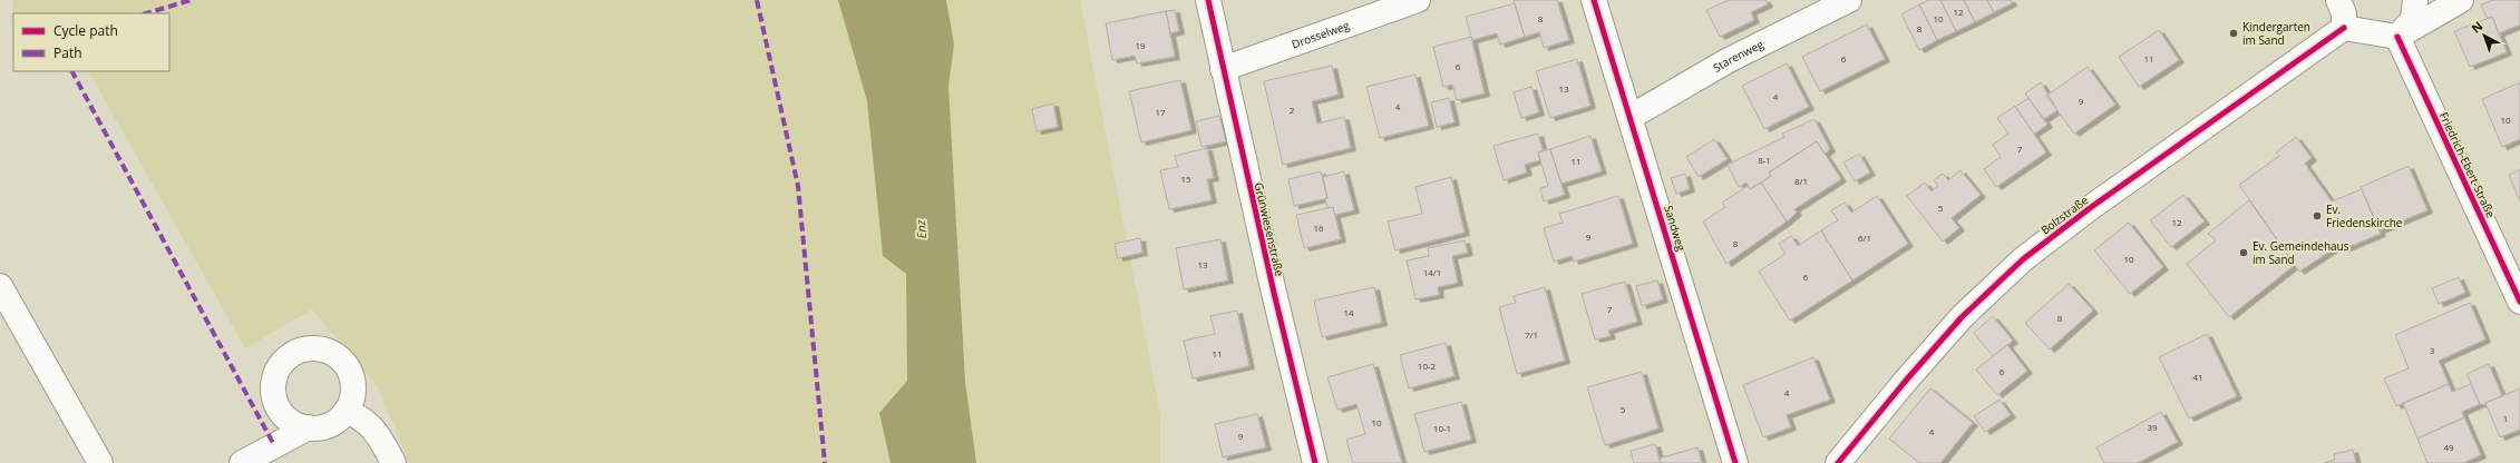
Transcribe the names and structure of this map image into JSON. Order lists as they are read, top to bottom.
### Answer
{
  "streets": {
    "street": [
      "Drosselweg",
      "Starenweg",
      "Friedrich-Ebert-Straße",
      "Bolzstraße",
      "Sandweg",
      "Grünwiesenstraße"
    ]
  },
  "crossings": [
    ["Drosselweg", "Grünwiesenstraße"],
    ["Starenweg", "Sandweg"]
  ],
  "water": ["Enz"],
  "places": ["Kindergarten im Sand", "Ev. Friedenskirche", "Ev. Gemeindehaus im Sand"],
  "house_numbers": [
    "12",
    "8",
    "10",
    "8",
    "19",
    "6",
    "11",
    "6",
    "13",
    "4",
    "9",
    "4",
    "2",
    "17",
    "10",
    "7",
    "8-1",
    "11",
    "15",
    "8/1",
    "5",
    "12",
    "16",
    "9",
    "6/1",
    "8",
    "10",
    "13",
    "14/1",
    "6",
    "7",
    "14",
    "8",
    "7/1",
    "3",
    "11",
    "10-2",
    "6",
    "41",
    "4",
    "5",
    "1",
    "10",
    "39",
    "10-1",
    "4",
    "9",
    "49"
  ],
  "legend": ["Cycle path", "Path"],
  "north": "top left"
}
